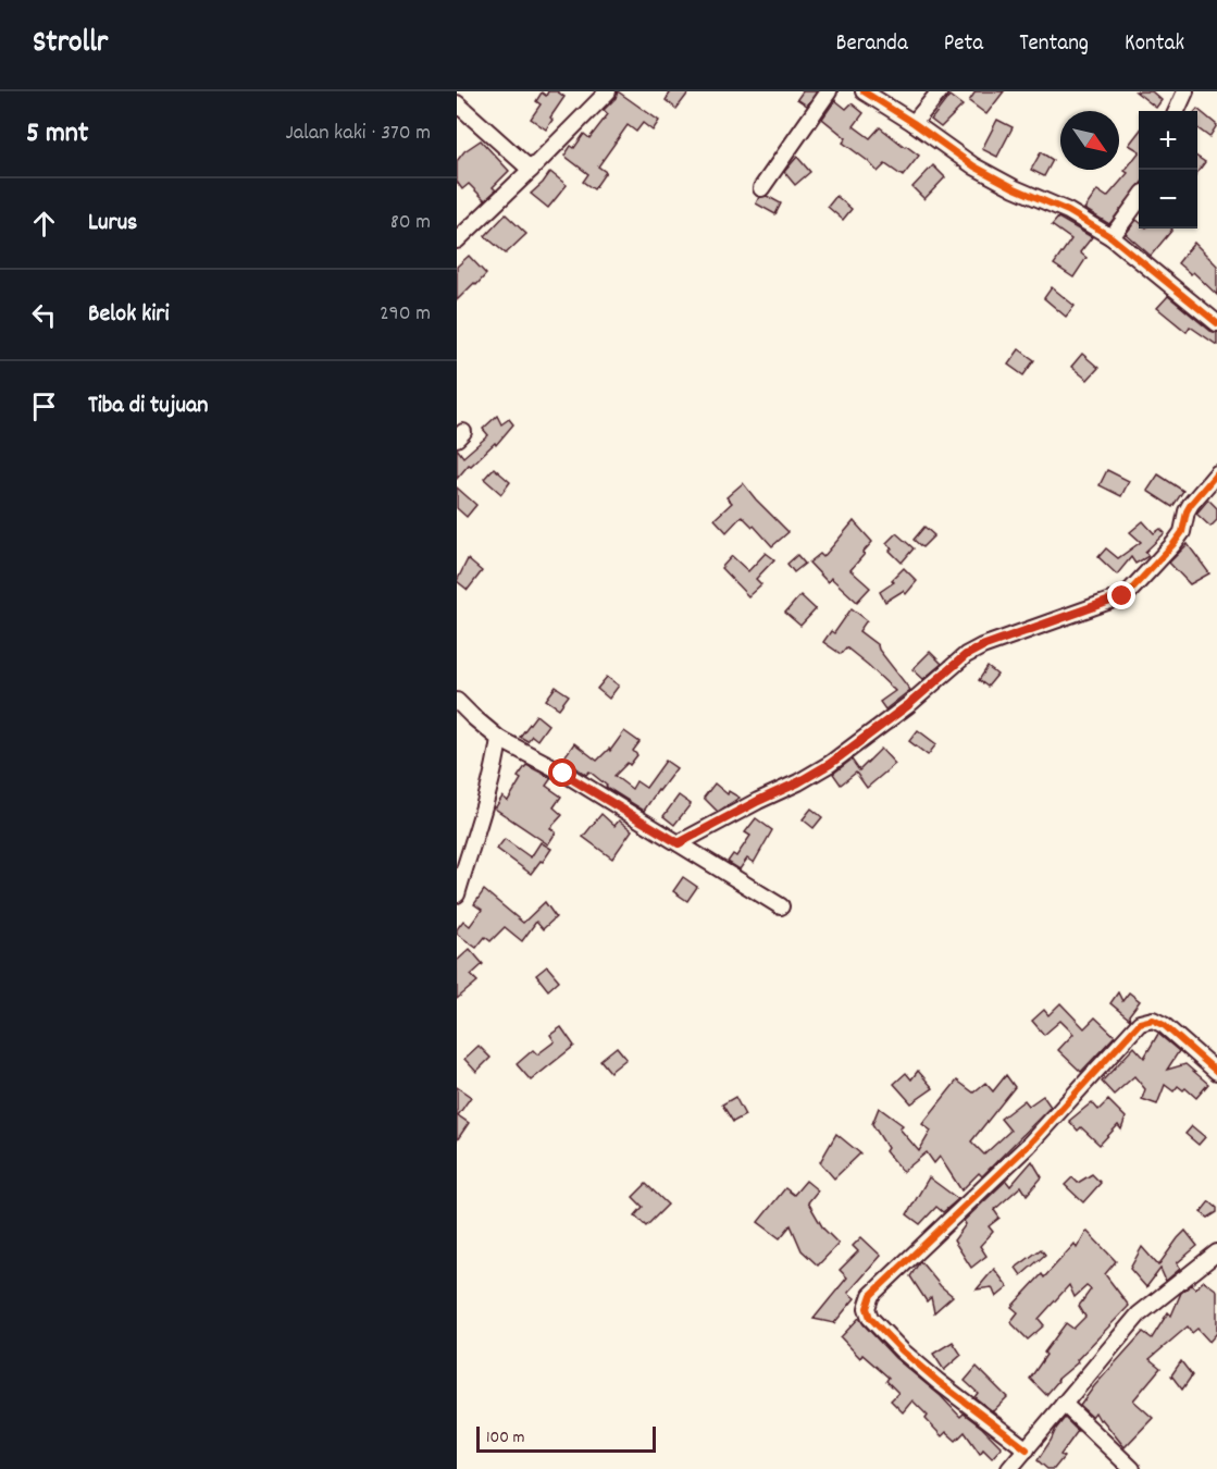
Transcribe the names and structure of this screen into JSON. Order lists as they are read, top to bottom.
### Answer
{
  "scale_bar": "100 m",
  "north": "bottom right",
  "page": {
    "header": "Strollr",
    "nav": [
      "Beranda",
      "Peta",
      "Tentang",
      "Kontak"
    ],
    "heading": ["5 mnt", "Jalan kaki · 370 m"],
    "map_buttons": ["+", "−"],
    "list": [
      ["Lurus", "80 m"],
      ["Belok kiri", "290 m"],
      "Tiba di tujuan"
    ],
    "scale": "100 m"
  }
}
